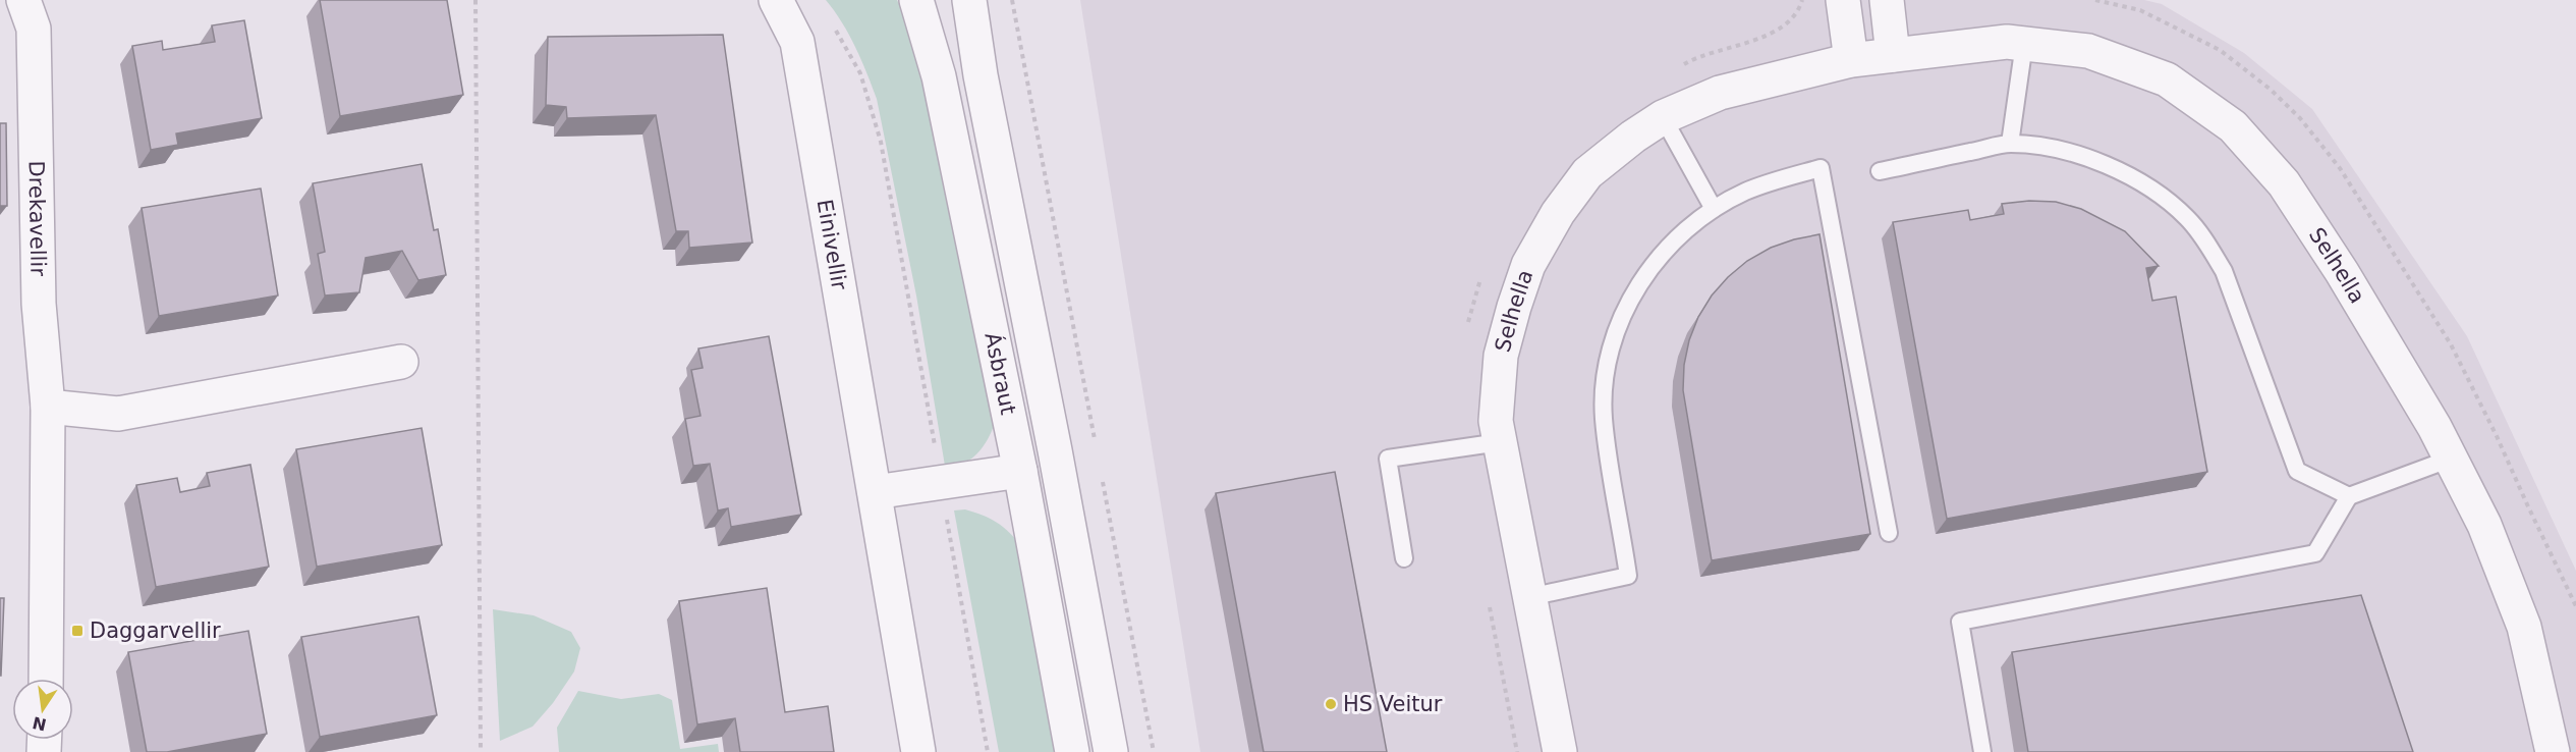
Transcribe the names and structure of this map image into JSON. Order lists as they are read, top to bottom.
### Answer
{
  "streets": {
    "street": [
      "Drekavellir",
      "Einivellir",
      "Selhella",
      "Ásbraut"
    ]
  },
  "places": {
    "transit": ["Daggarvellir"],
    "other": ["HS Veitur"]
  },
  "north": "bottom"
}
